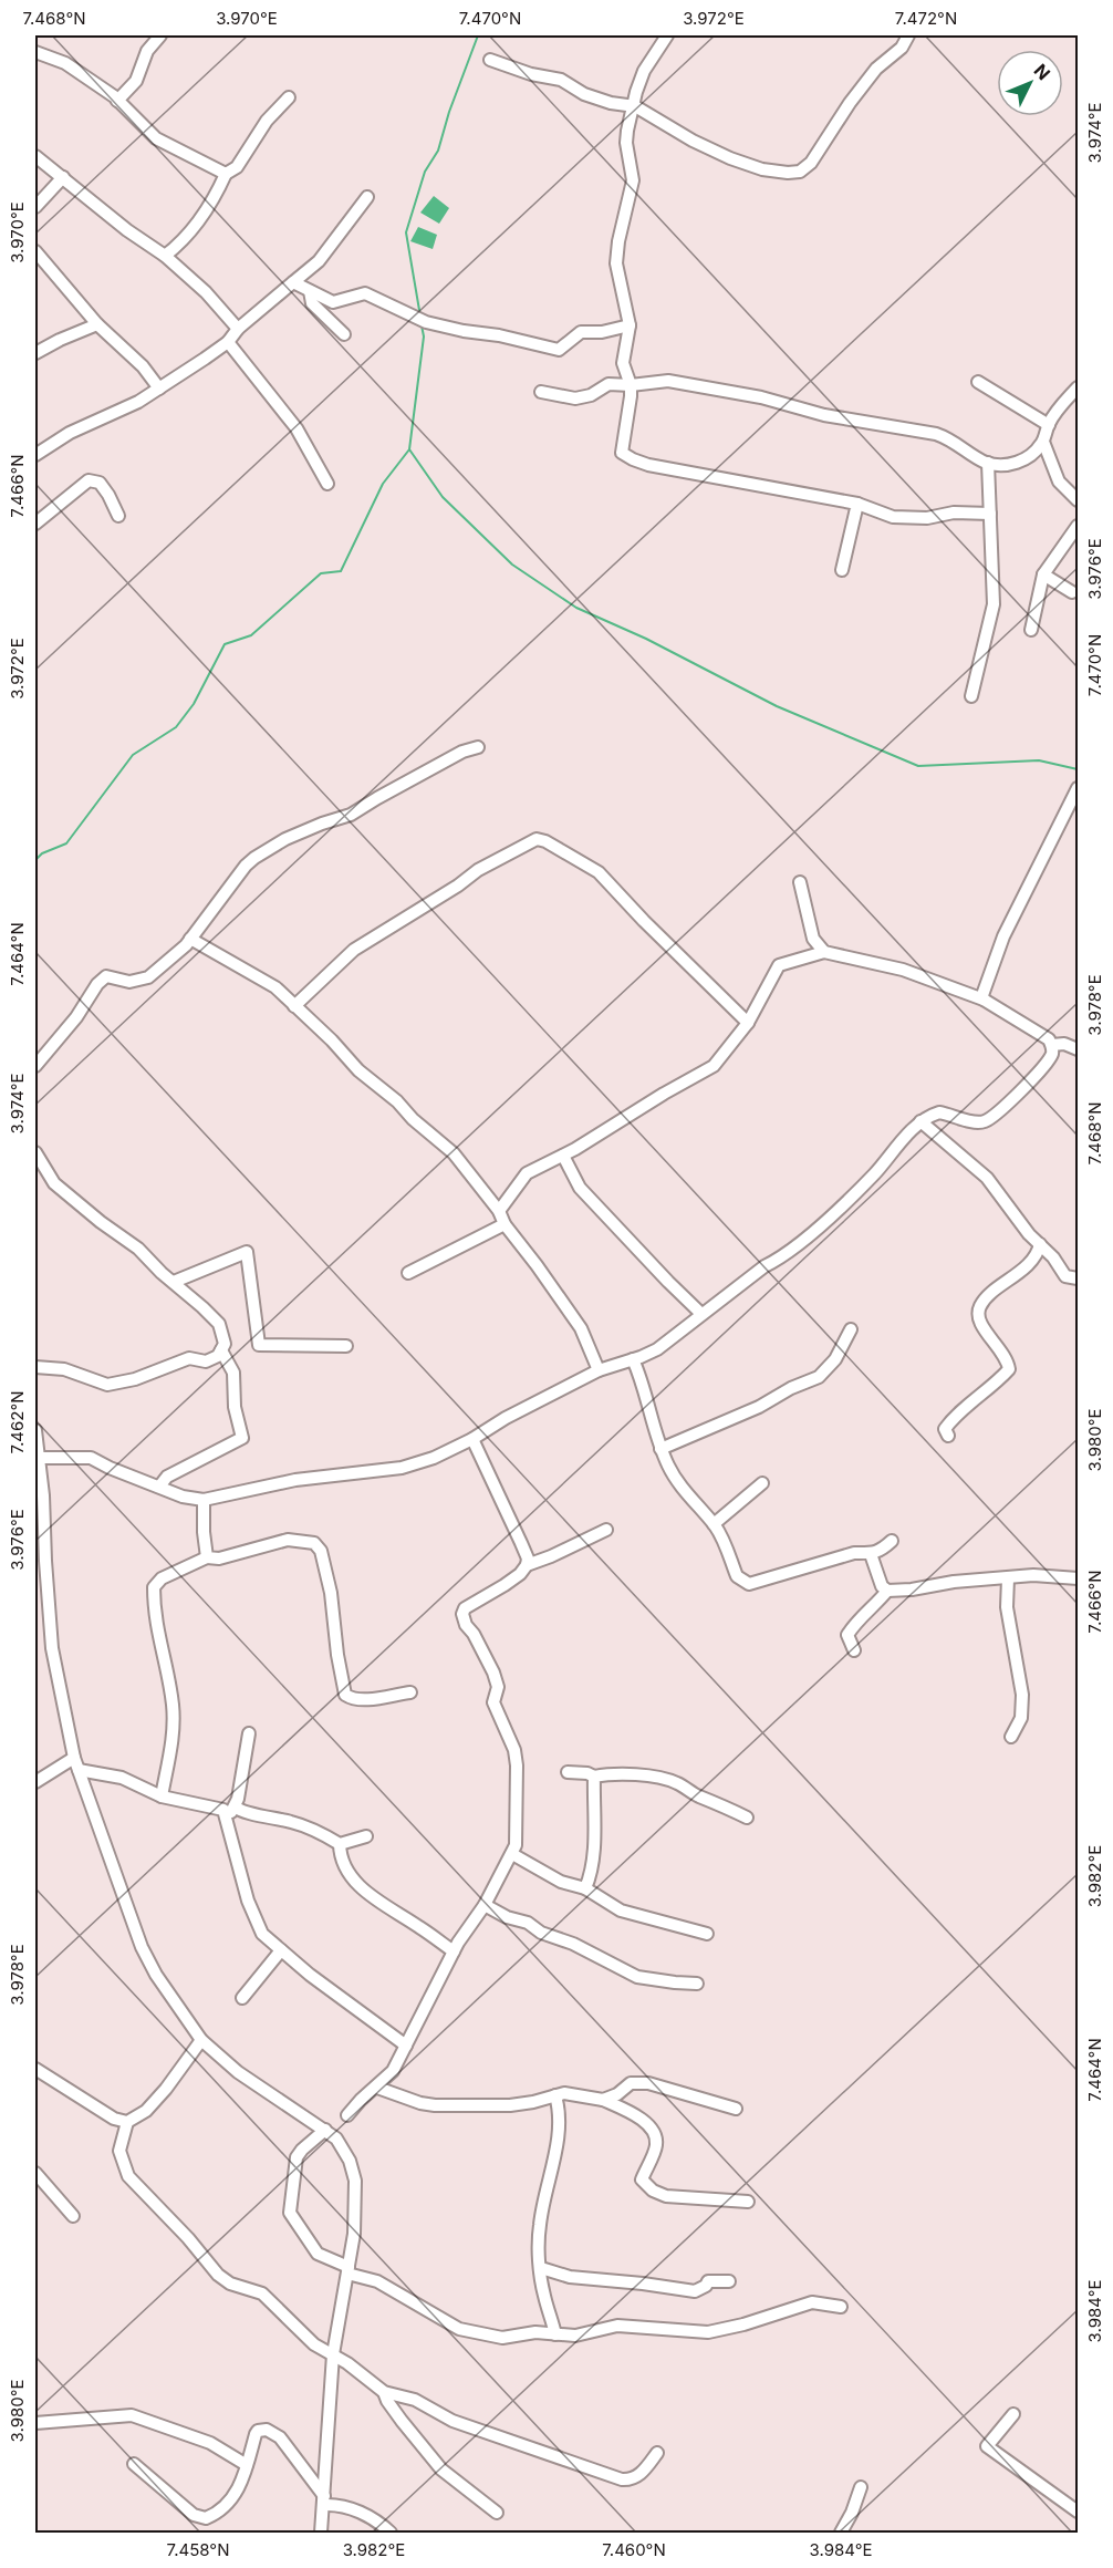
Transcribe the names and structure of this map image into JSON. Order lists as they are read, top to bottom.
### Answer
{
  "north": "top right",
  "coordinates": [
    "7.468°N",
    "3.970°E",
    "7.470°N",
    "3.972°E",
    "7.472°N",
    "3.974°E",
    "7.466°N",
    "3.976°E",
    "7.464°N",
    "3.978°E",
    "7.462°N",
    "3.980°E",
    "3.982°E",
    "3.984°E",
    "7.458°N",
    "7.460°N"
  ]
}
